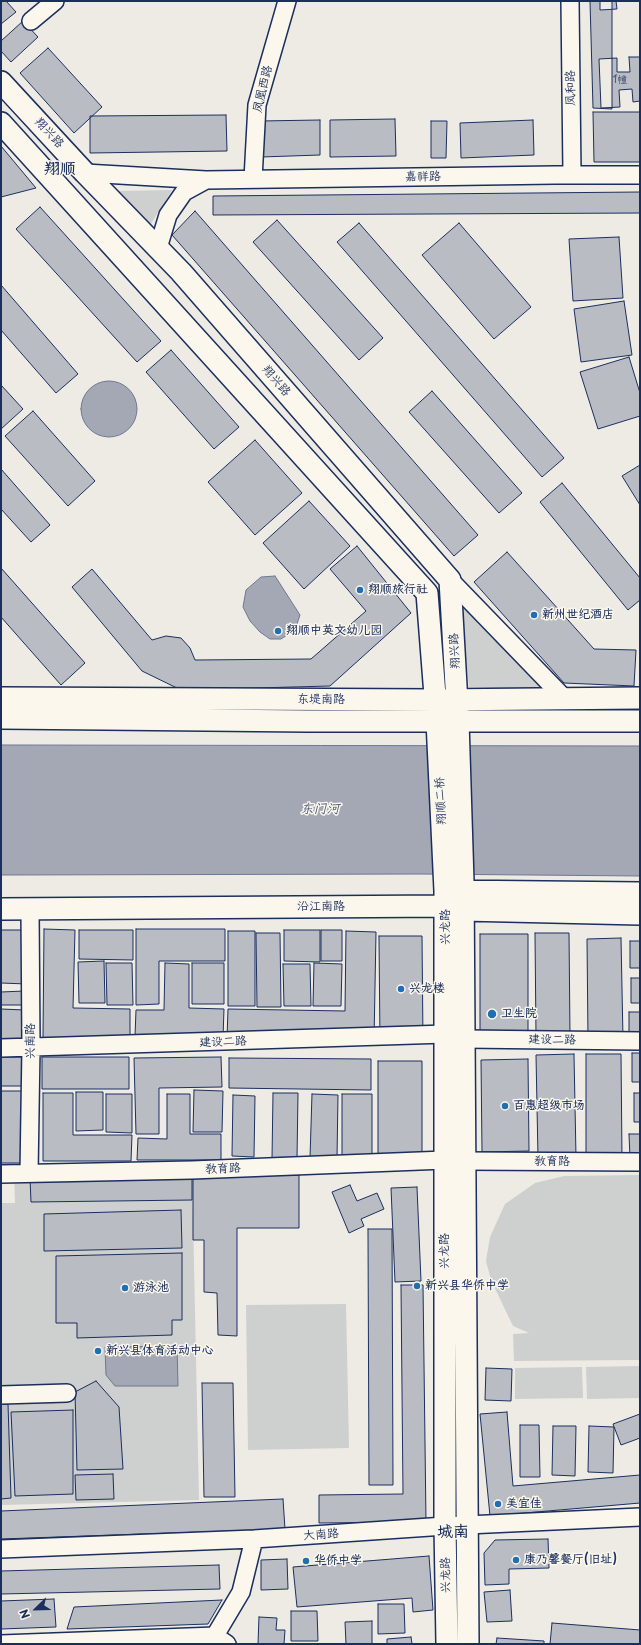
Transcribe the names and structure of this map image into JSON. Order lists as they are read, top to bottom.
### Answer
{
  "streets": {
    "main road": [
      "翔兴路",
      "东堤南路",
      "翔顺二桥",
      "沿江南路",
      "兴龙路"
    ],
    "street": [
      "凤和路",
      "凤凰西路",
      "嘉祥路",
      "建设二路",
      "兴南路",
      "教育路",
      "大南路"
    ]
  },
  "crossings": [
    ["凤和路", "嘉祥路"],
    ["凤凰西路", "嘉祥路"],
    ["翔兴路", "嘉祥路"],
    ["翔兴路", "东堤南路"],
    ["翔兴路", "翔顺二桥"],
    ["东堤南路", "翔顺二桥"],
    ["翔顺二桥", "沿江南路"],
    ["翔顺二桥", "兴龙路"],
    ["沿江南路", "兴龙路"],
    ["沿江南路", "兴南路"],
    ["兴龙路", "建设二路"],
    ["兴龙路", "教育路"],
    ["兴龙路", "大南路"],
    ["建设二路", "兴南路"],
    ["兴南路", "教育路"]
  ],
  "districts": ["翔顺", "城南"],
  "water": ["东门河"],
  "places": [
    "翔顺旅行社",
    "新州世纪酒店",
    "翔顺中英文幼儿园",
    "兴龙楼",
    "卫生院",
    "百惠超级市场",
    "新兴县华侨中学",
    "游泳池",
    "新兴县体育活动中心",
    "美宜佳",
    "康乃馨餐厅(旧址)",
    "华侨中学"
  ],
  "house_numbers": ["1幢"],
  "north": "bottom left"
}
